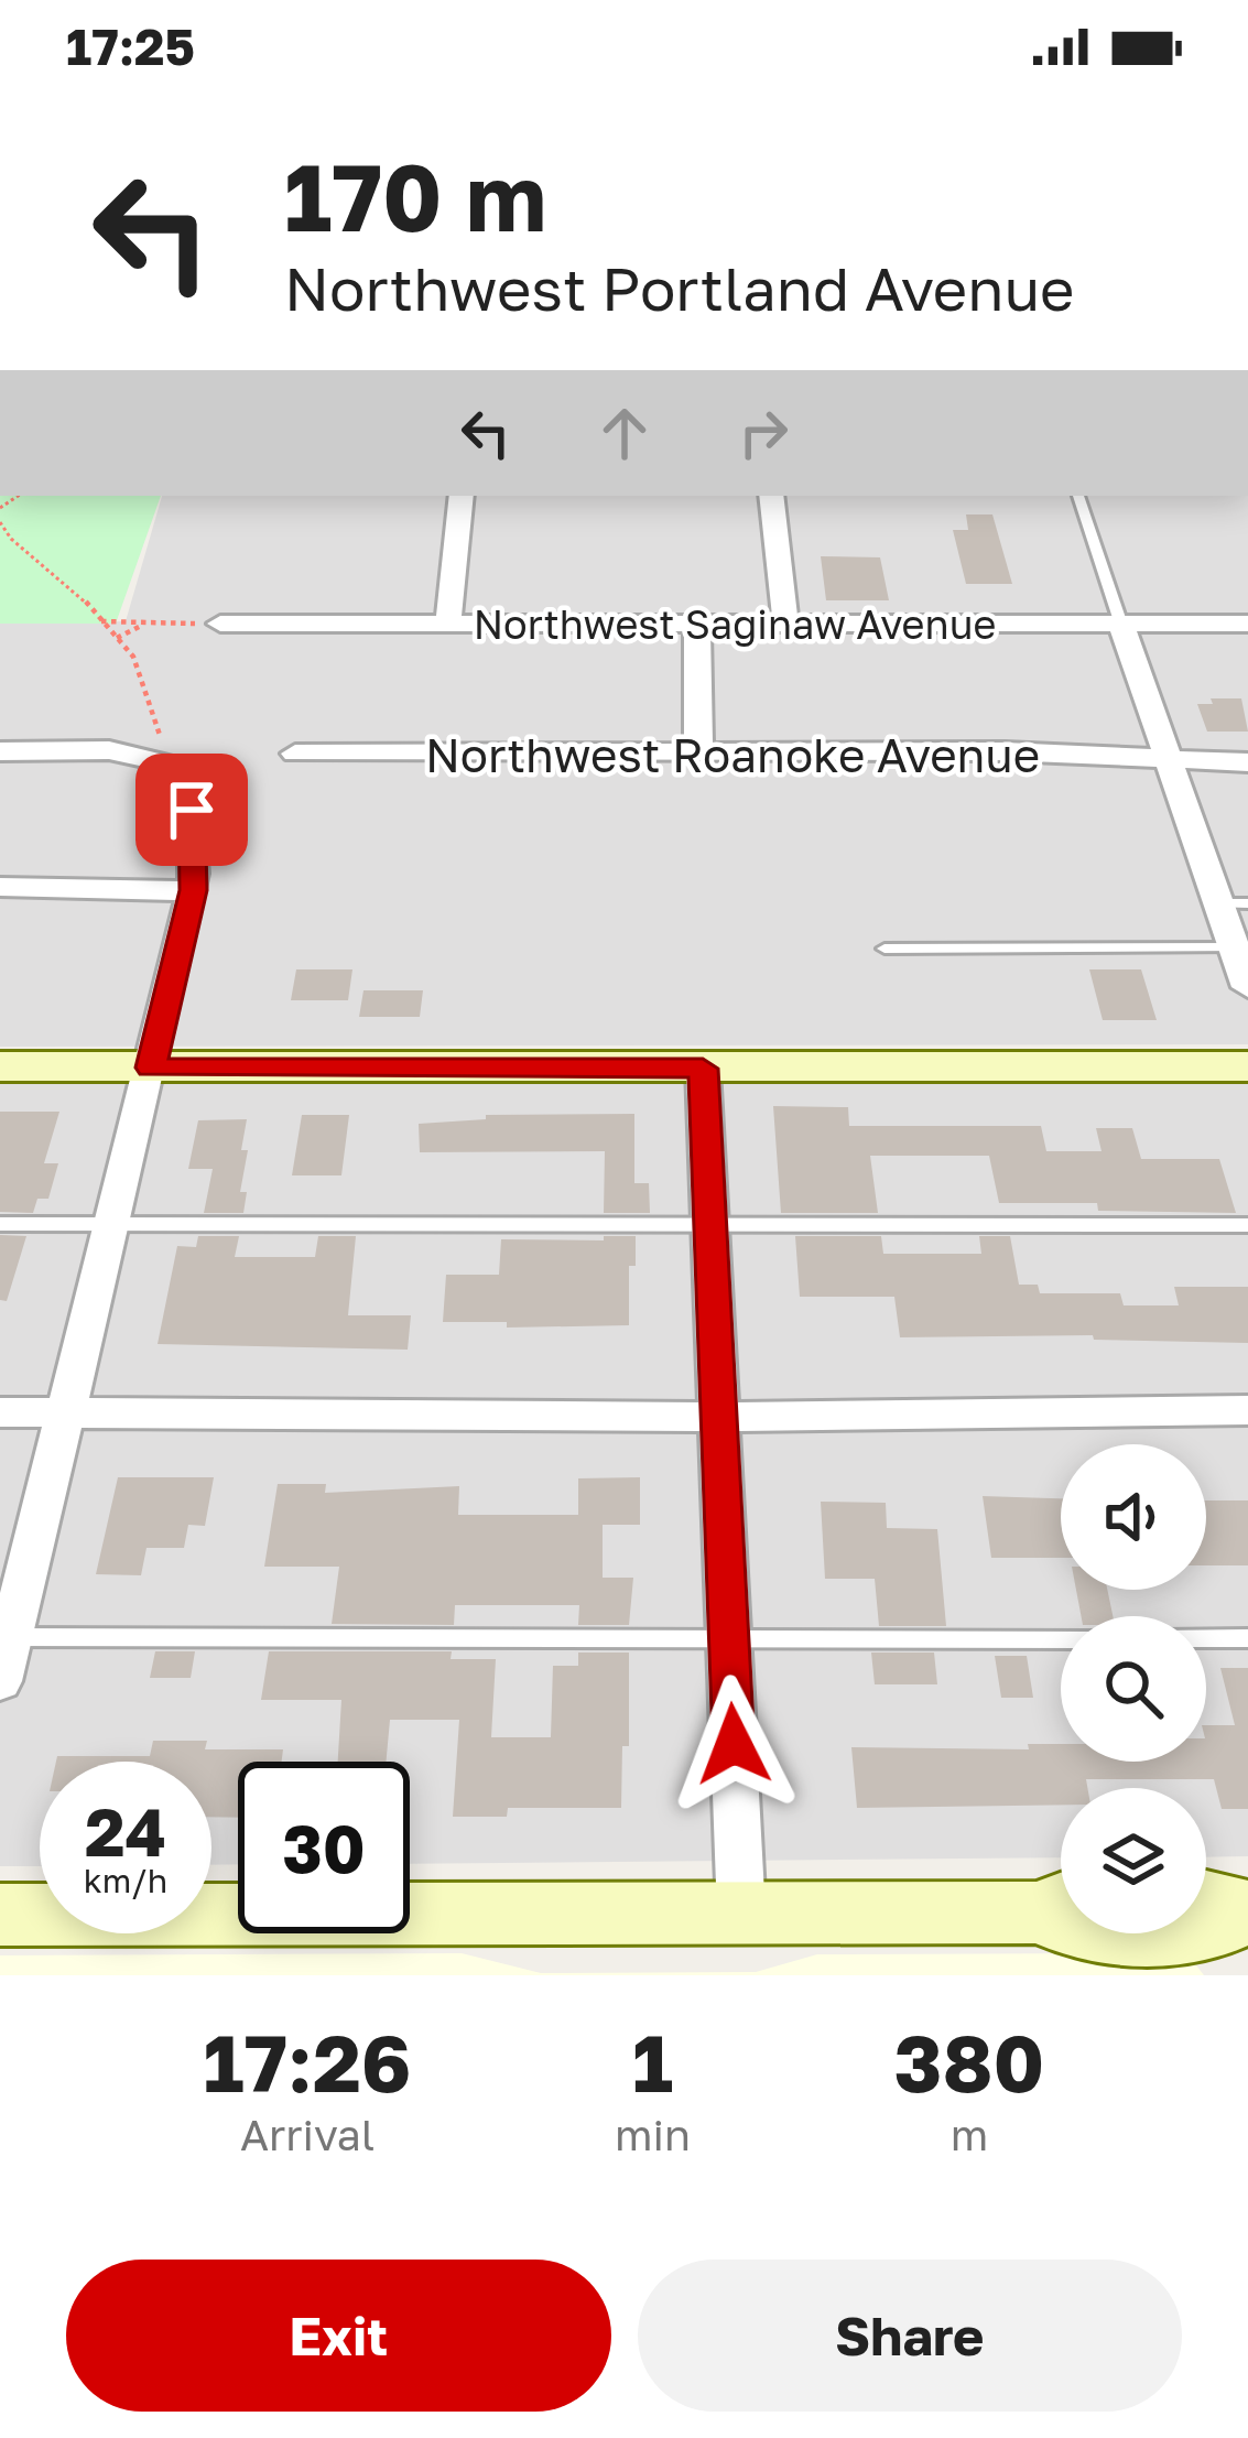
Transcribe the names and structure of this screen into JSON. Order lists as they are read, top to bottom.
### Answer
{
  "streets": {
    "street": ["Northwest Saginaw Avenue", "Northwest Roanoke Avenue"]
  },
  "page": {
    "status": "17:25",
    "turn": ["170 m", "Northwest Portland Avenue"],
    "speed": "24 km/h",
    "limit": "30",
    "eta": [
      "17:26",
      "Arrival",
      "1",
      "min",
      "380",
      "m"
    ],
    "buttons": ["Exit", "Share"]
  }
}
